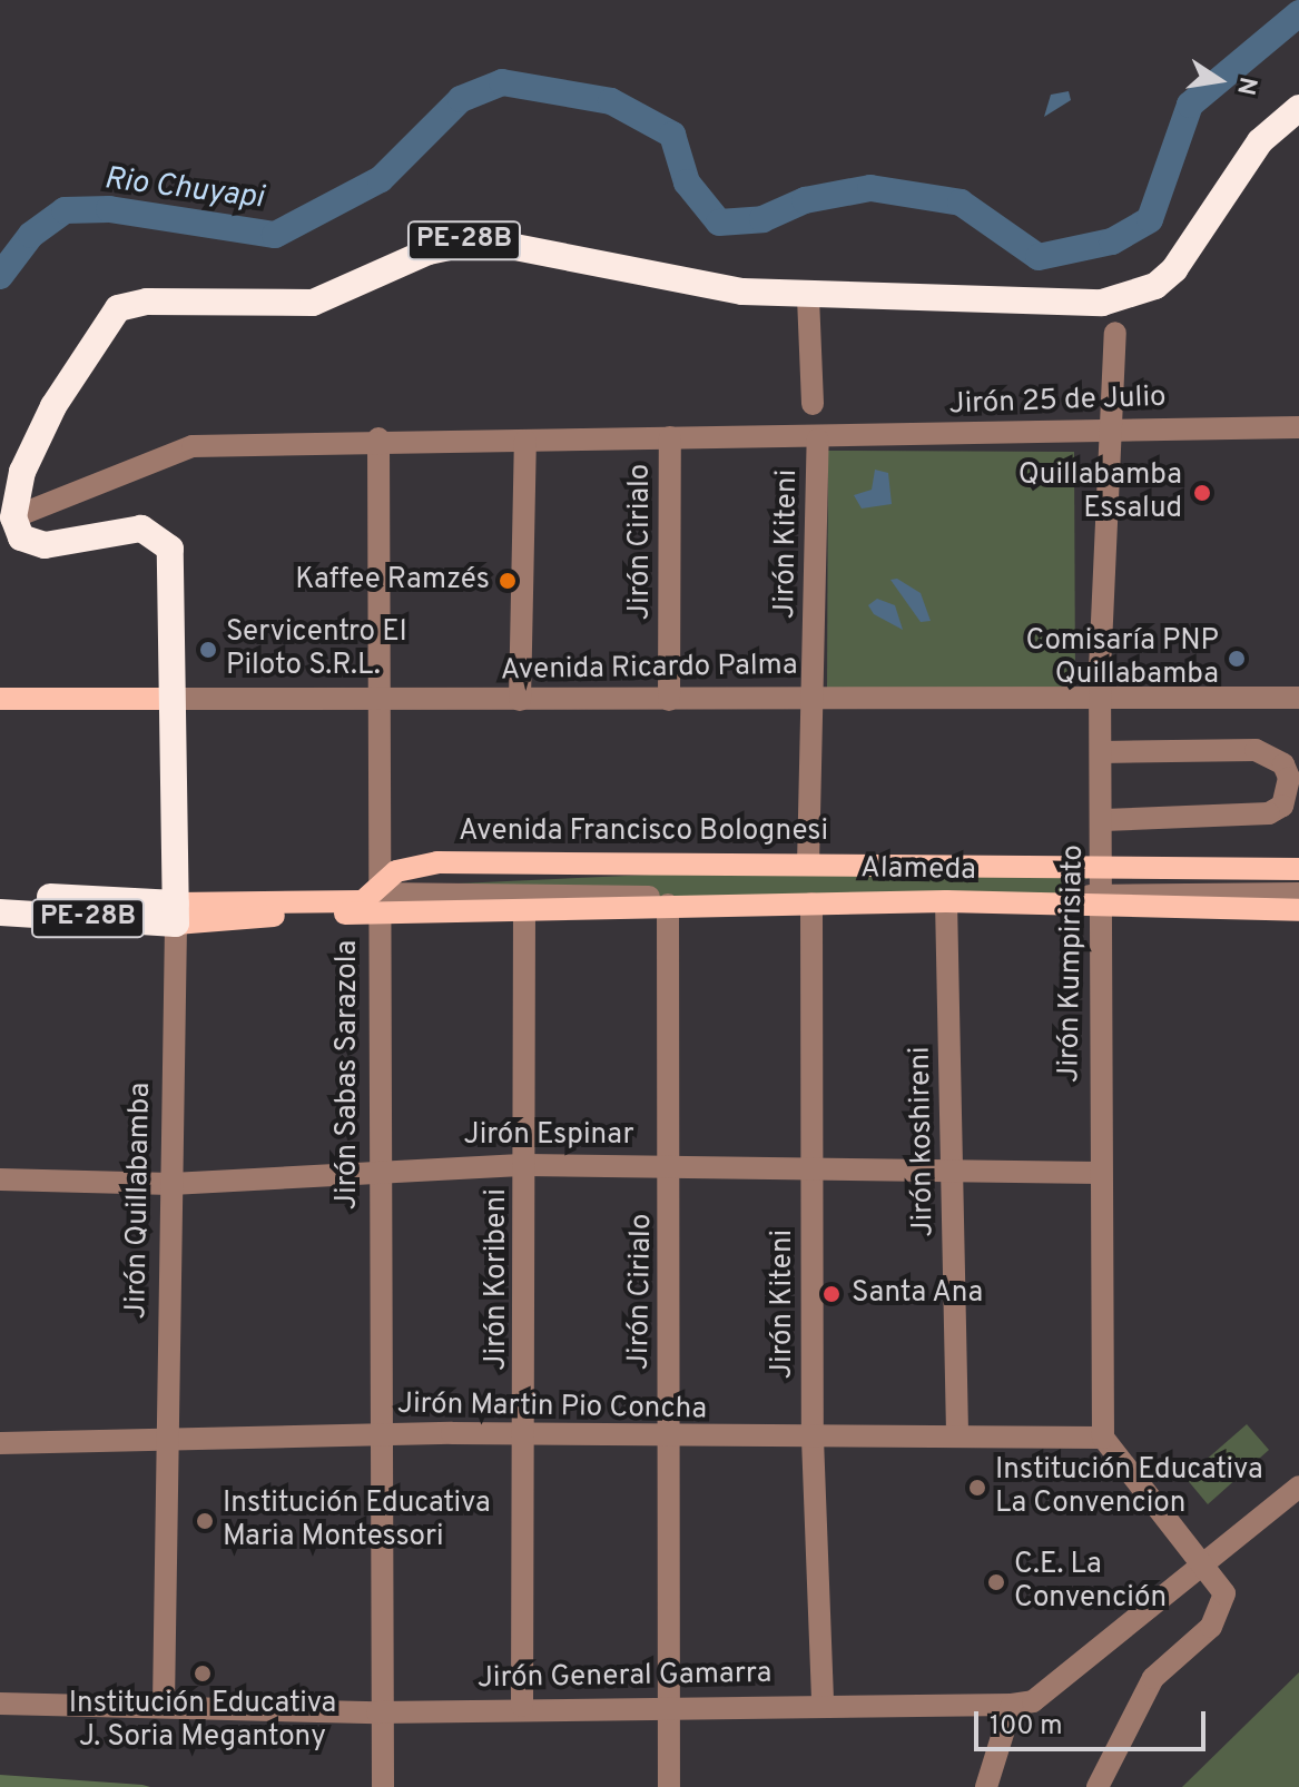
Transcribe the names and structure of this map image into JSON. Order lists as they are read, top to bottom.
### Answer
{
  "streets": {
    "highway": ["PE-28B", "Jirón Quillabamba"],
    "main road": ["Avenida Ricardo Palma", "Avenida Francisco Bolognesi"],
    "street": [
      "Jirón 25 de Julio",
      "Jirón Cirialo",
      "Jirón Kiteni",
      "Alameda",
      "Jirón Kumpirisiato",
      "Jirón Sabas Sarazola",
      "Jirón Espinar",
      "Jirón koshireni",
      "Jirón Koribeni",
      "Jirón Martin Pio Concha",
      "Jirón General Gamarra"
    ]
  },
  "crossings": [
    ["PE-28B", "Jirón 25 de Julio"],
    ["PE-28B", "Jirón Quillabamba"],
    ["Jirón 25 de Julio", "Jirón Cirialo"],
    ["Jirón 25 de Julio", "Jirón Kiteni"],
    ["Jirón 25 de Julio", "Jirón Kumpirisiato"],
    ["Jirón 25 de Julio", "Jirón Sabas Sarazola"],
    ["Jirón 25 de Julio", "Jirón Quillabamba"],
    ["Jirón Cirialo", "Avenida Ricardo Palma"],
    ["Jirón Cirialo", "Jirón Espinar"],
    ["Jirón Cirialo", "Jirón Martin Pio Concha"],
    ["Jirón Cirialo", "Jirón General Gamarra"],
    ["Jirón Kiteni", "Avenida Ricardo Palma"],
    ["Jirón Kiteni", "Avenida Francisco Bolognesi"],
    ["Jirón Kiteni", "Jirón Espinar"],
    ["Jirón Kiteni", "Jirón Martin Pio Concha"],
    ["Jirón Kiteni", "Jirón General Gamarra"],
    ["Avenida Ricardo Palma", "Jirón Kumpirisiato"],
    ["Avenida Ricardo Palma", "Jirón Sabas Sarazola"],
    ["Avenida Ricardo Palma", "Jirón Quillabamba"],
    ["Avenida Francisco Bolognesi", "Alameda"],
    ["Avenida Francisco Bolognesi", "Jirón Kumpirisiato"],
    ["Avenida Francisco Bolognesi", "Jirón Sabas Sarazola"],
    ["Alameda", "Jirón Sabas Sarazola"],
    ["Alameda", "Jirón koshireni"],
    ["Jirón Kumpirisiato", "Jirón Espinar"],
    ["Jirón Kumpirisiato", "Jirón Martin Pio Concha"],
    ["Jirón Sabas Sarazola", "Jirón Espinar"],
    ["Jirón Sabas Sarazola", "Jirón Martin Pio Concha"],
    ["Jirón Sabas Sarazola", "Jirón General Gamarra"],
    ["Jirón Espinar", "Jirón koshireni"],
    ["Jirón Espinar", "Jirón Quillabamba"],
    ["Jirón Espinar", "Jirón Koribeni"],
    ["Jirón koshireni", "Jirón Martin Pio Concha"],
    ["Jirón Quillabamba", "Jirón Martin Pio Concha"],
    ["Jirón Quillabamba", "Jirón General Gamarra"],
    ["Jirón Koribeni", "Jirón Martin Pio Concha"],
    ["Jirón Koribeni", "Jirón General Gamarra"]
  ],
  "water": ["Rio Chuyapi"],
  "places": [
    "Quillabamba Essalud",
    "Kaffee Ramzés",
    "Servicentro El Piloto S.R.L.",
    "Comisaría PNP Quillabamba",
    "Santa Ana",
    "Institución Educativa La Convencion",
    "Institución Educativa Maria Montessori",
    "C.E. La Convención",
    "Institución Educativa J. Soria Megantony"
  ],
  "scale_bar": "100 m",
  "north": "right"
}
